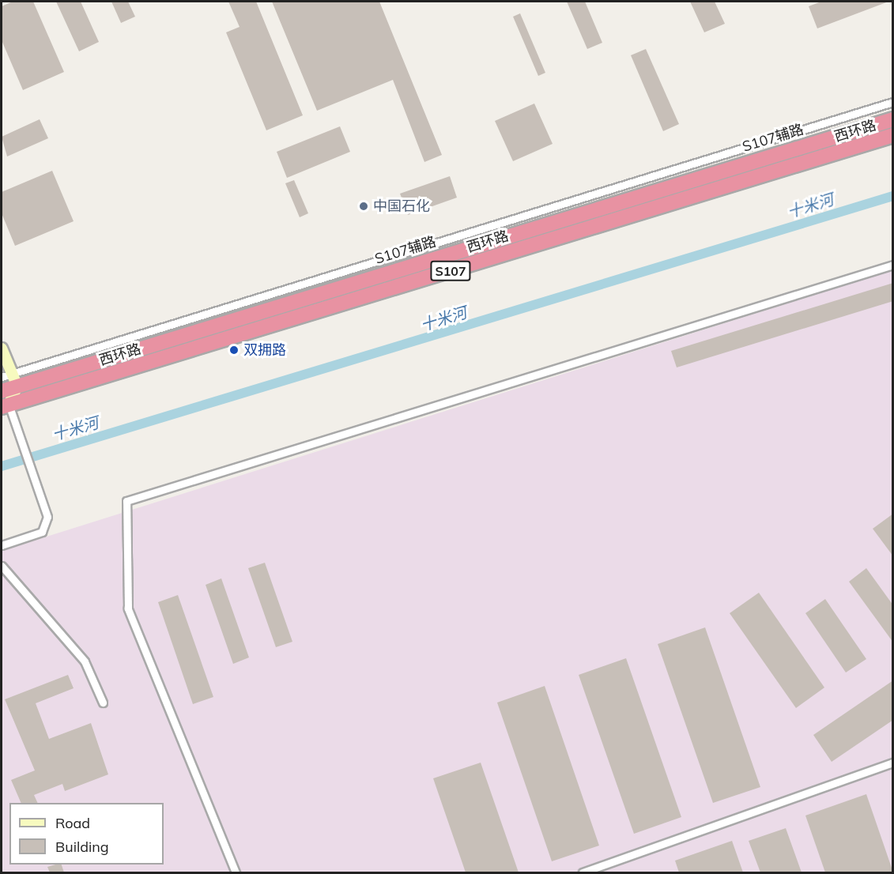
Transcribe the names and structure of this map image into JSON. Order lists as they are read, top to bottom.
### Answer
{
  "streets": {
    "highway": ["西环路", "S107"],
    "street": ["S107辅路"]
  },
  "crossings": [
    ["西环路", "S107辅路"]
  ],
  "water": ["十米河"],
  "places": ["中国石化", "双拥路"],
  "legend": ["Road", "Building"]
}
